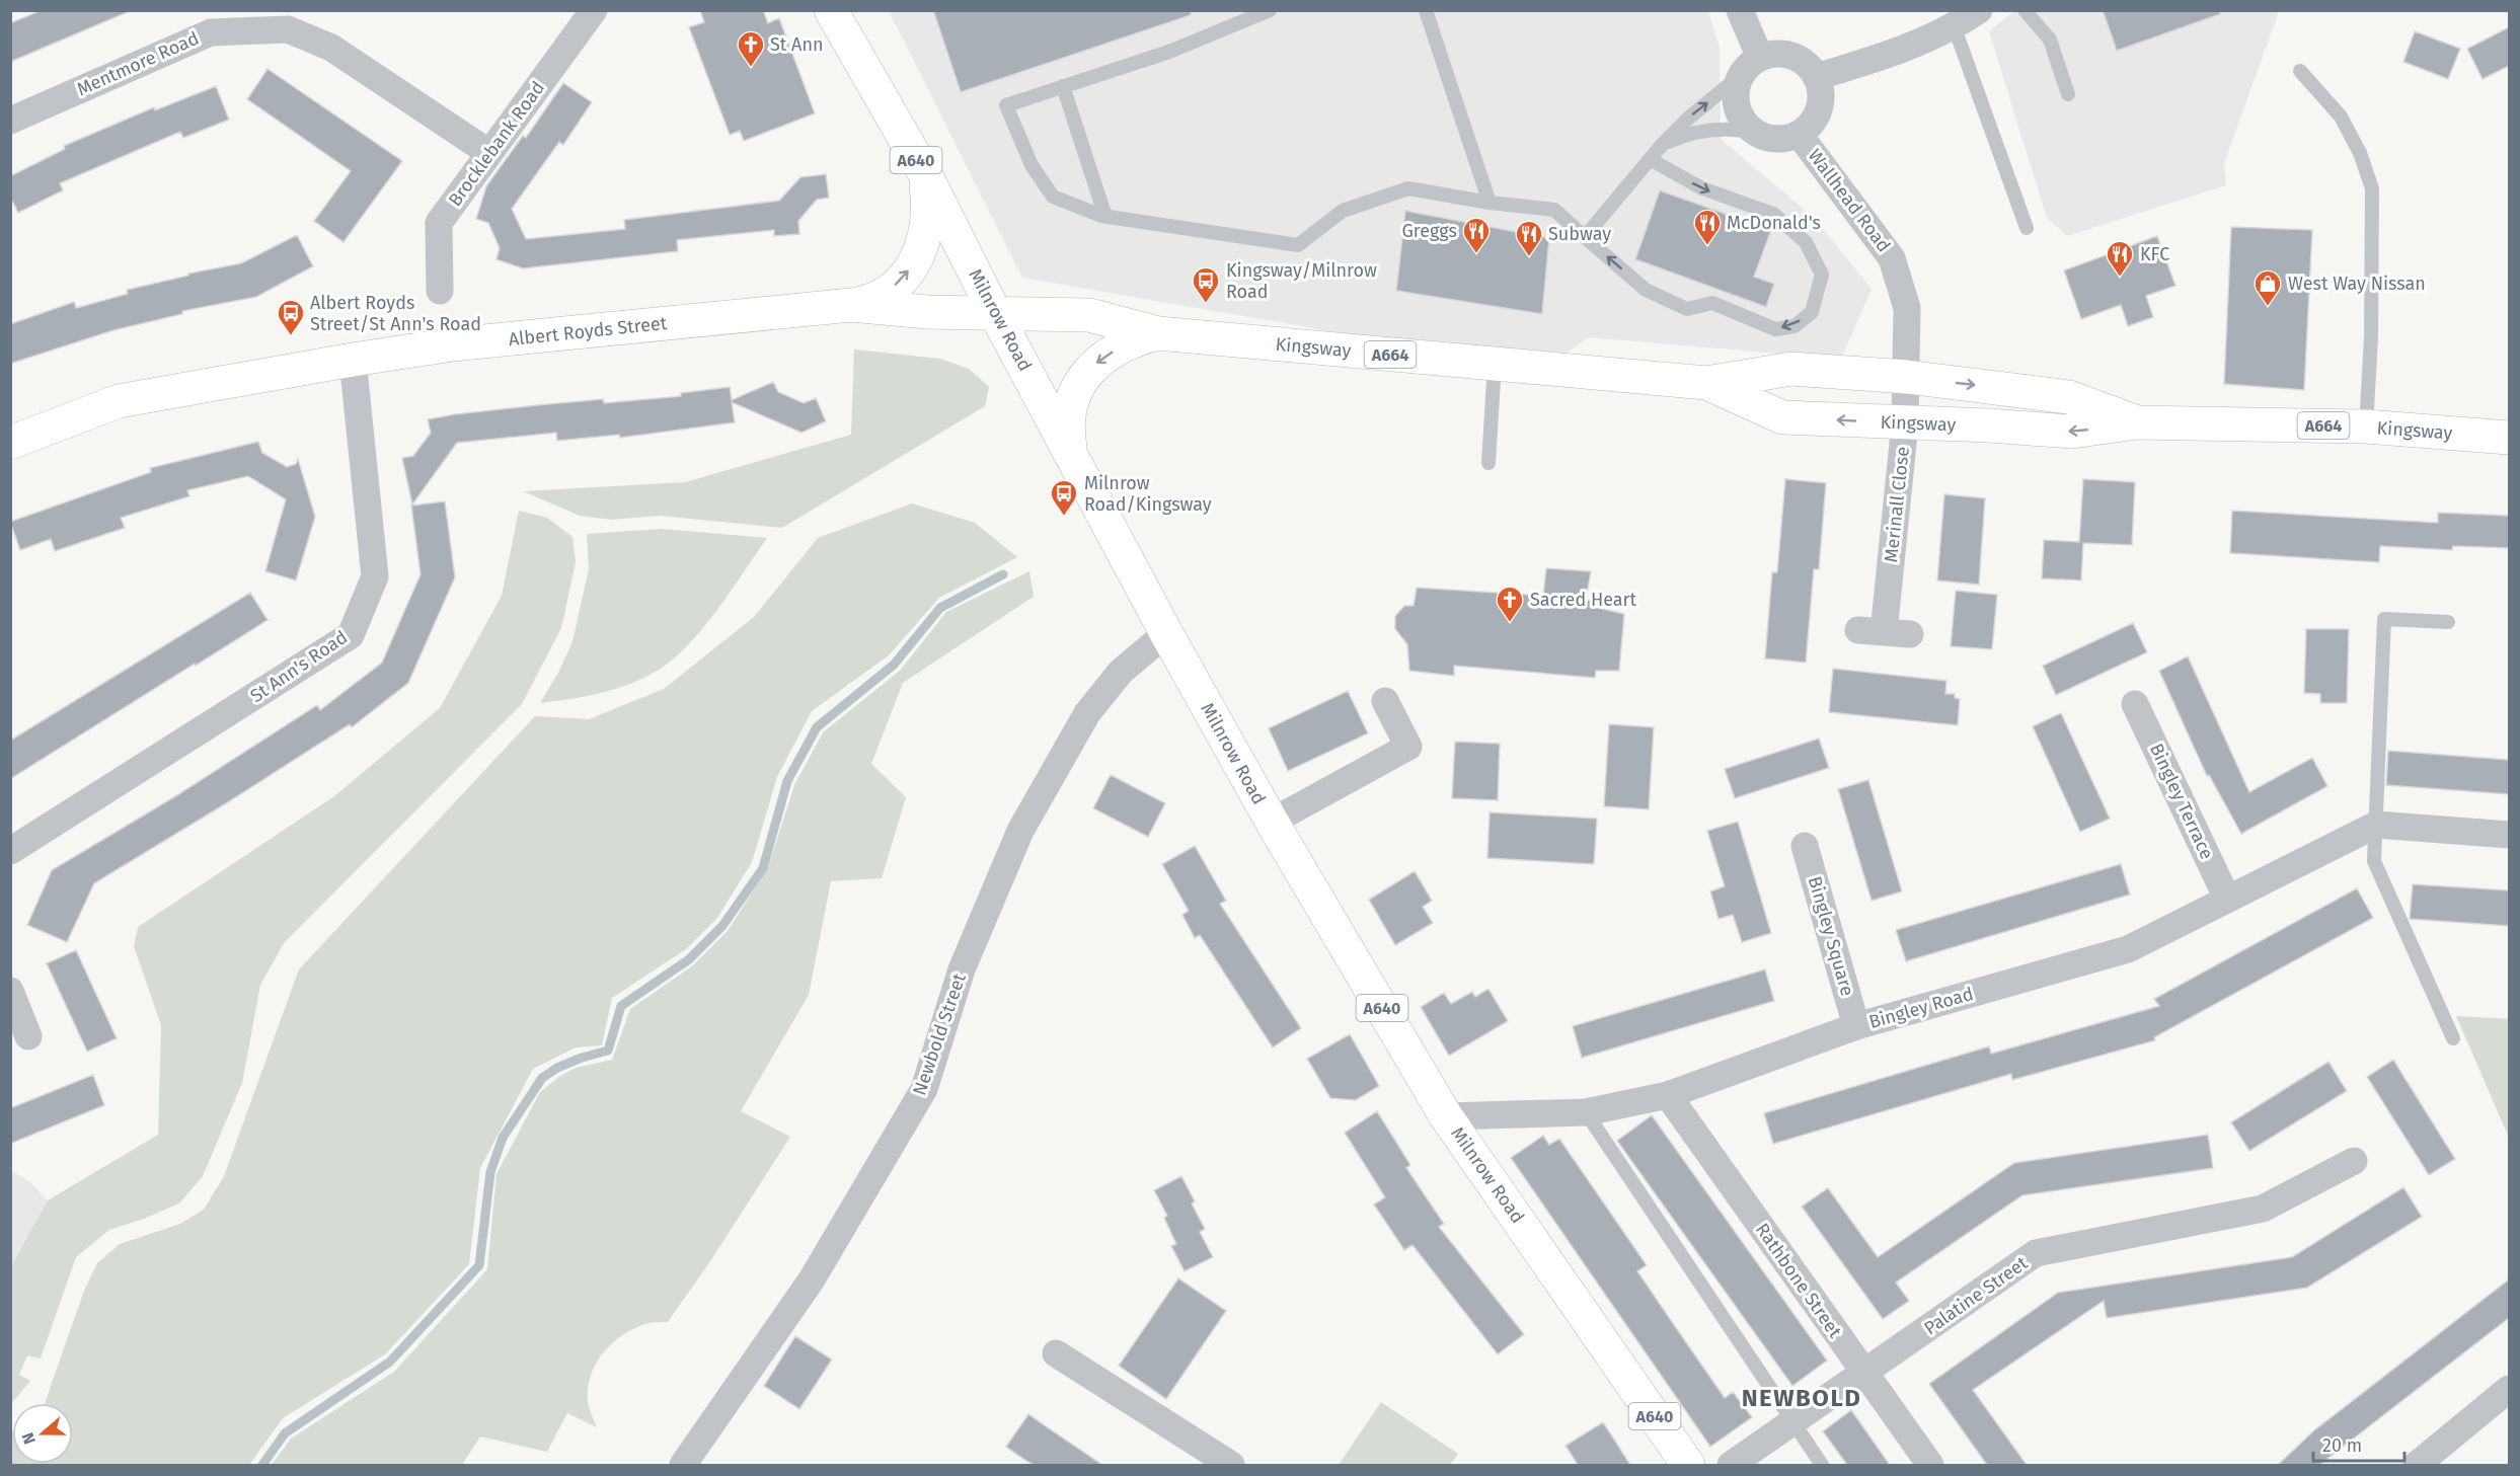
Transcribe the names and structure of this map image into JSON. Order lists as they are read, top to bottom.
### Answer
{
  "streets": {
    "main road": [
      "A640",
      "Milnrow Road",
      "Albert Royds Street",
      "Kingsway",
      "A664"
    ],
    "street": [
      "Mentmore Road",
      "Brocklebank Road",
      "Wallhead Road",
      "Merinall Close",
      "St Ann's Road",
      "Bingley Terrace",
      "Bingley Square",
      "Bingley Road",
      "Newbold Street",
      "Rathbone Street",
      "Palatine Street"
    ]
  },
  "crossings": [
    ["Mentmore Road", "Brocklebank Road"],
    ["Wallhead Road", "Kingsway"],
    ["Wallhead Road", "Merinall Close"],
    ["Milnrow Road", "Albert Royds Street"],
    ["Milnrow Road", "Kingsway"],
    ["Milnrow Road", "A664"],
    ["Milnrow Road", "Bingley Road"],
    ["Milnrow Road", "Newbold Street"],
    ["Albert Royds Street", "Kingsway"],
    ["Albert Royds Street", "A664"],
    ["Albert Royds Street", "St Ann's Road"],
    ["Kingsway", "A664"],
    ["Kingsway", "Merinall Close"],
    ["Bingley Terrace", "Bingley Road"],
    ["Bingley Square", "Bingley Road"],
    ["Bingley Road", "Rathbone Street"],
    ["Rathbone Street", "Palatine Street"]
  ],
  "districts": ["NEWBOLD"],
  "places": {
    "church": ["St Ann", "Sacred Heart"],
    "restaurant": [
      "McDonald's",
      "Greggs",
      "Subway",
      "KFC"
    ],
    "bus stop": ["Kingsway/Milnrow Road", "Albert Royds Street/St Ann's Road", "Milnrow Road/Kingsway"],
    "shop": ["West Way Nissan"]
  },
  "scale_bar": "20 m",
  "north": "left"
}
